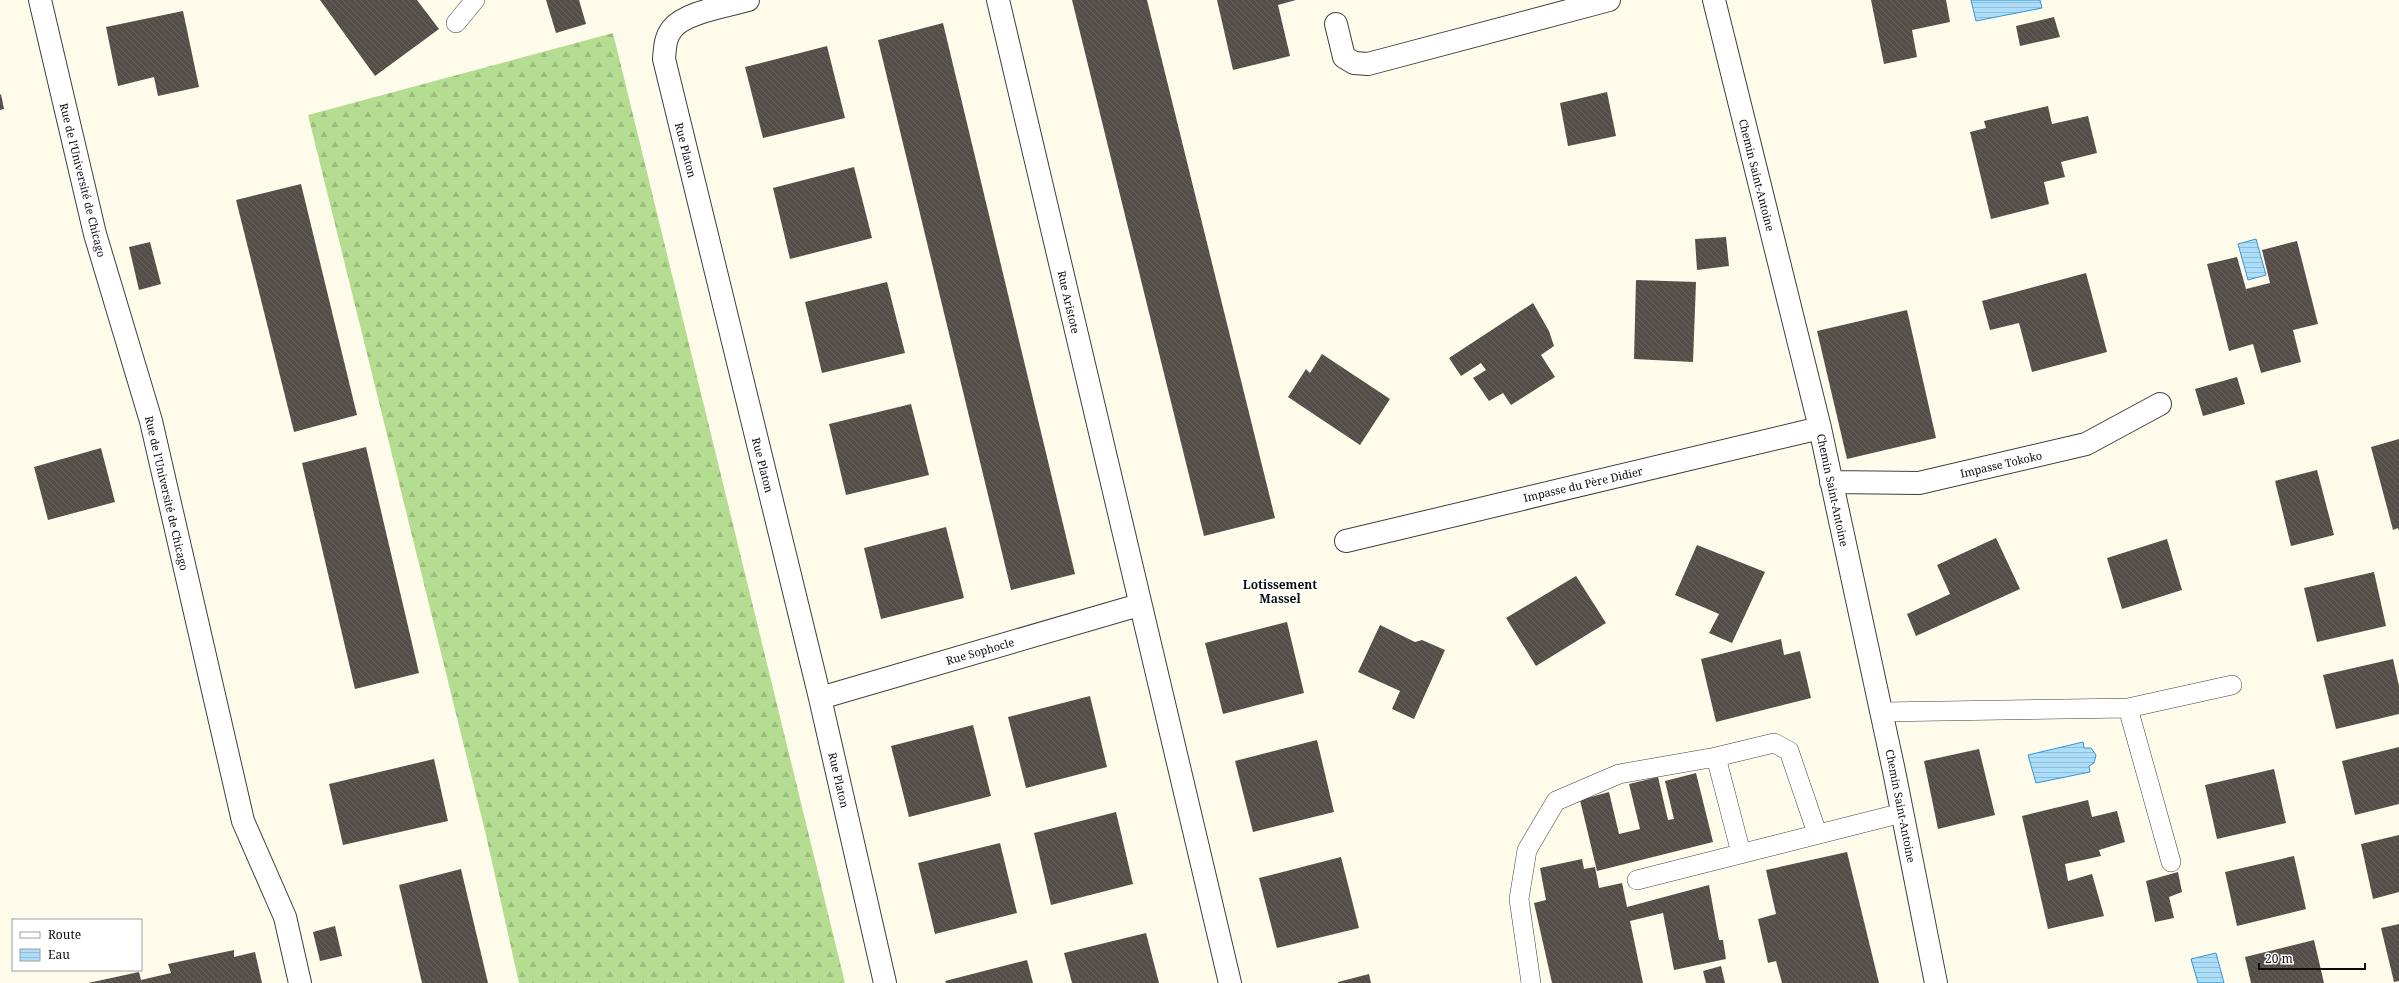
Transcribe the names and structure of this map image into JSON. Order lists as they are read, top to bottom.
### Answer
{
  "streets": {
    "street": [
      "Rue Platon",
      "Chemin Saint-Antoine",
      "Rue de l’Université de Chicago",
      "Rue Aristote",
      "Impasse Tokoko",
      "Impasse du Père Didier",
      "Rue Sophocle"
    ]
  },
  "crossings": [
    ["Rue Platon", "Rue Sophocle"],
    ["Chemin Saint-Antoine", "Impasse Tokoko"],
    ["Chemin Saint-Antoine", "Impasse du Père Didier"],
    ["Rue Aristote", "Rue Sophocle"]
  ],
  "districts": ["Lotissement Massel"],
  "legend": ["Route", "Eau"],
  "scale_bar": "20 m"
}
